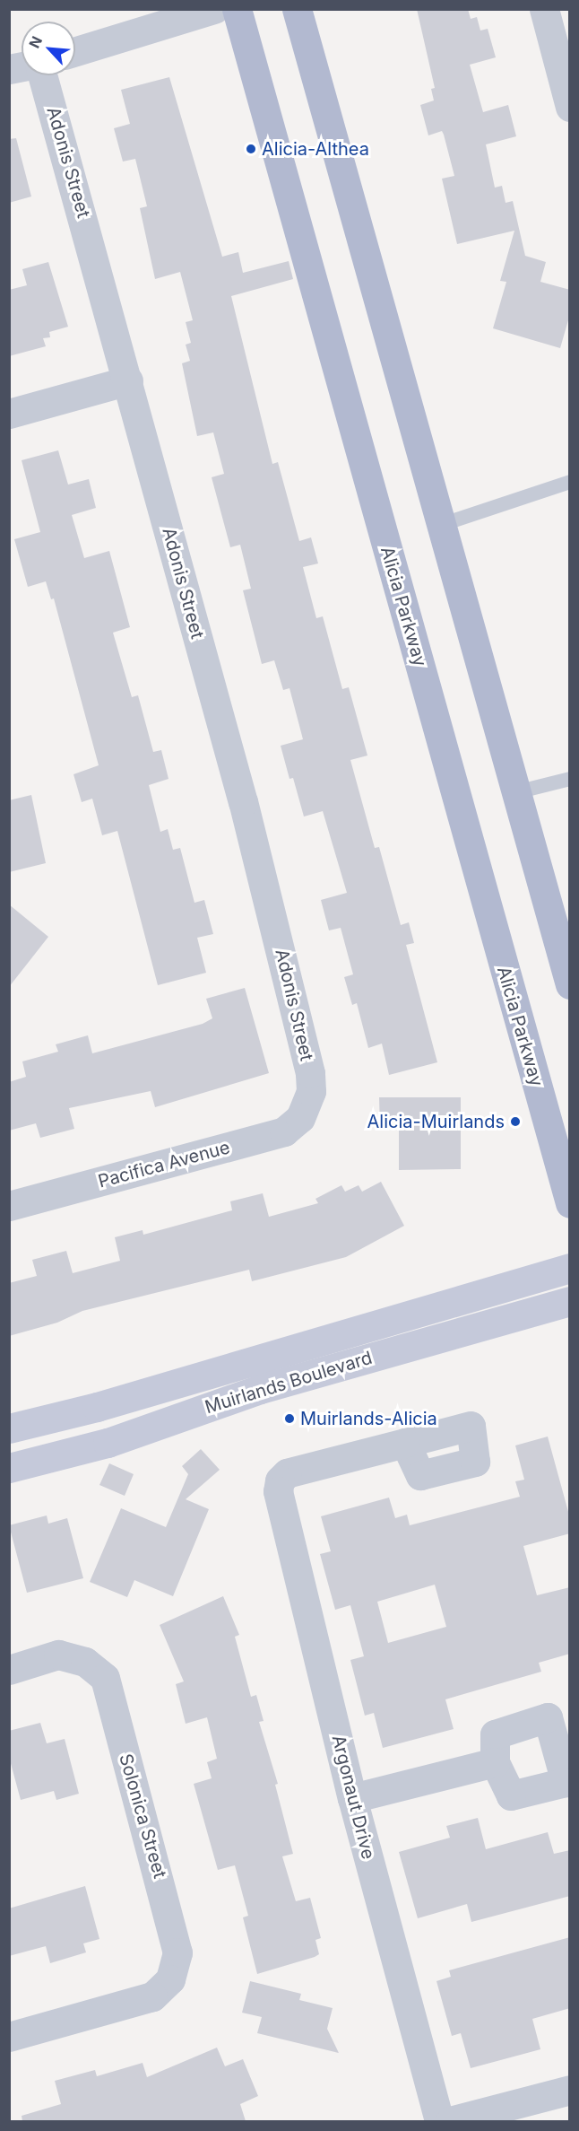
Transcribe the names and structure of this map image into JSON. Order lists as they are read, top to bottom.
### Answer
{
  "streets": {
    "main road": ["Alicia Parkway", "Muirlands Boulevard"],
    "street": [
      "Adonis Street",
      "Pacifica Avenue",
      "Argonaut Drive",
      "Solonica Street"
    ]
  },
  "crossings": [
    ["Adonis Street", "Pacifica Avenue"]
  ],
  "places": ["Alicia-Althea", "Alicia-Muirlands", "Muirlands-Alicia"],
  "north": "top left"
}
